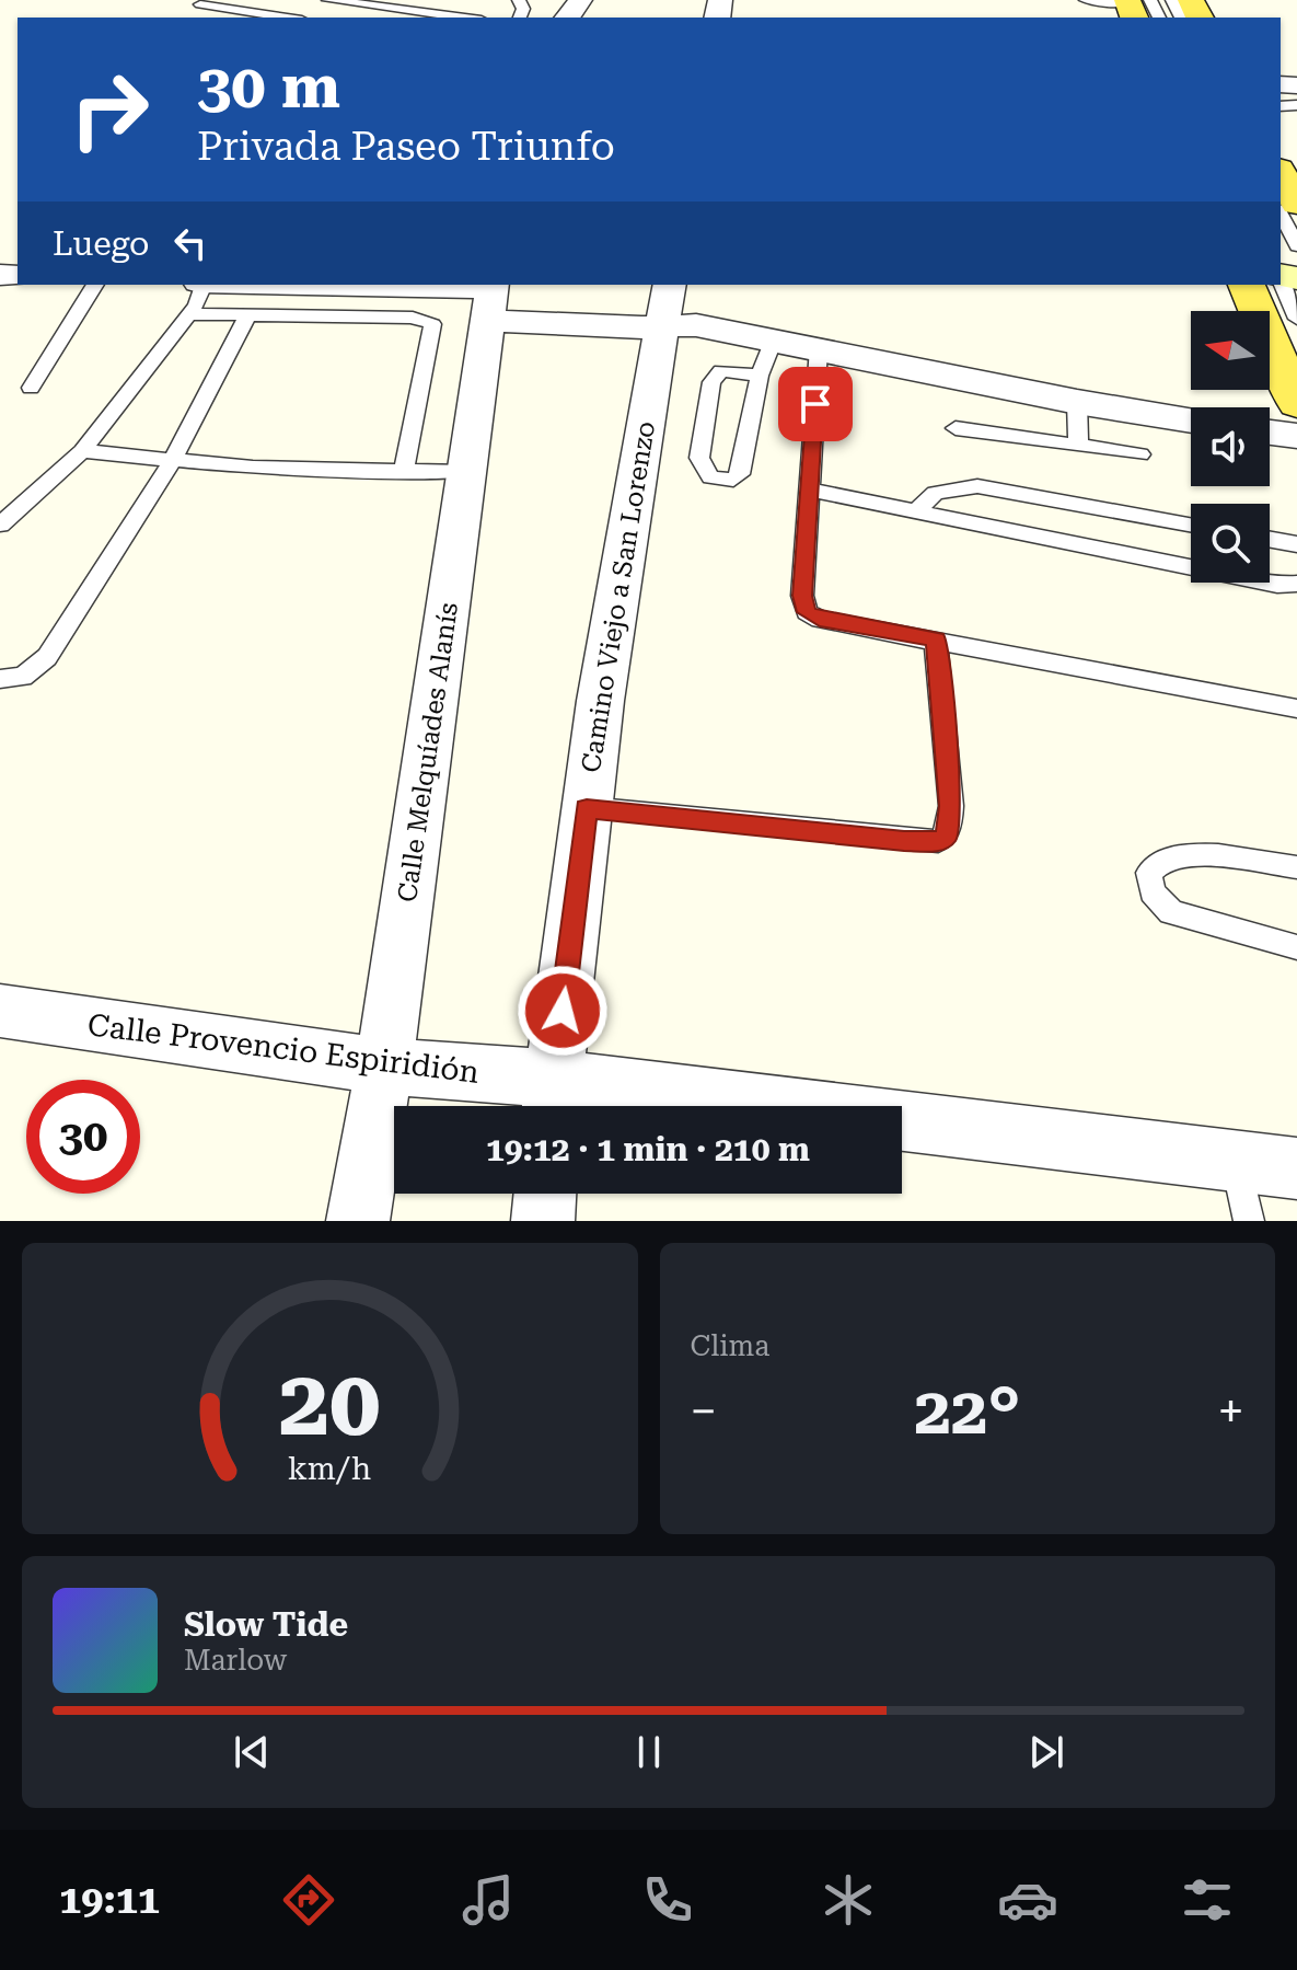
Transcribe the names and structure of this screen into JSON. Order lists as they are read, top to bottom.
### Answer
{
  "streets": {
    "street": ["Camino Viejo a San Lorenzo", "Calle Melquíades Alanís", "Calle Provencio Espiridión"]
  },
  "crossings": [
    ["Camino Viejo a San Lorenzo", "Calle Provencio Espiridión"],
    ["Calle Melquíades Alanís", "Calle Provencio Espiridión"]
  ],
  "north": "left",
  "page": {
    "turn": ["30 m", "Privada Paseo Triunfo"],
    "then": "Luego",
    "limit": "30",
    "trip": "19:12 · 1 min · 210 m",
    "tile": "Clima",
    "heat": ["−", "22°", "+"],
    "song": ["Slow Tide", "Marlow"],
    "tabs": "19:11",
    "gauge": ["20", "km/h"]
  }
}
